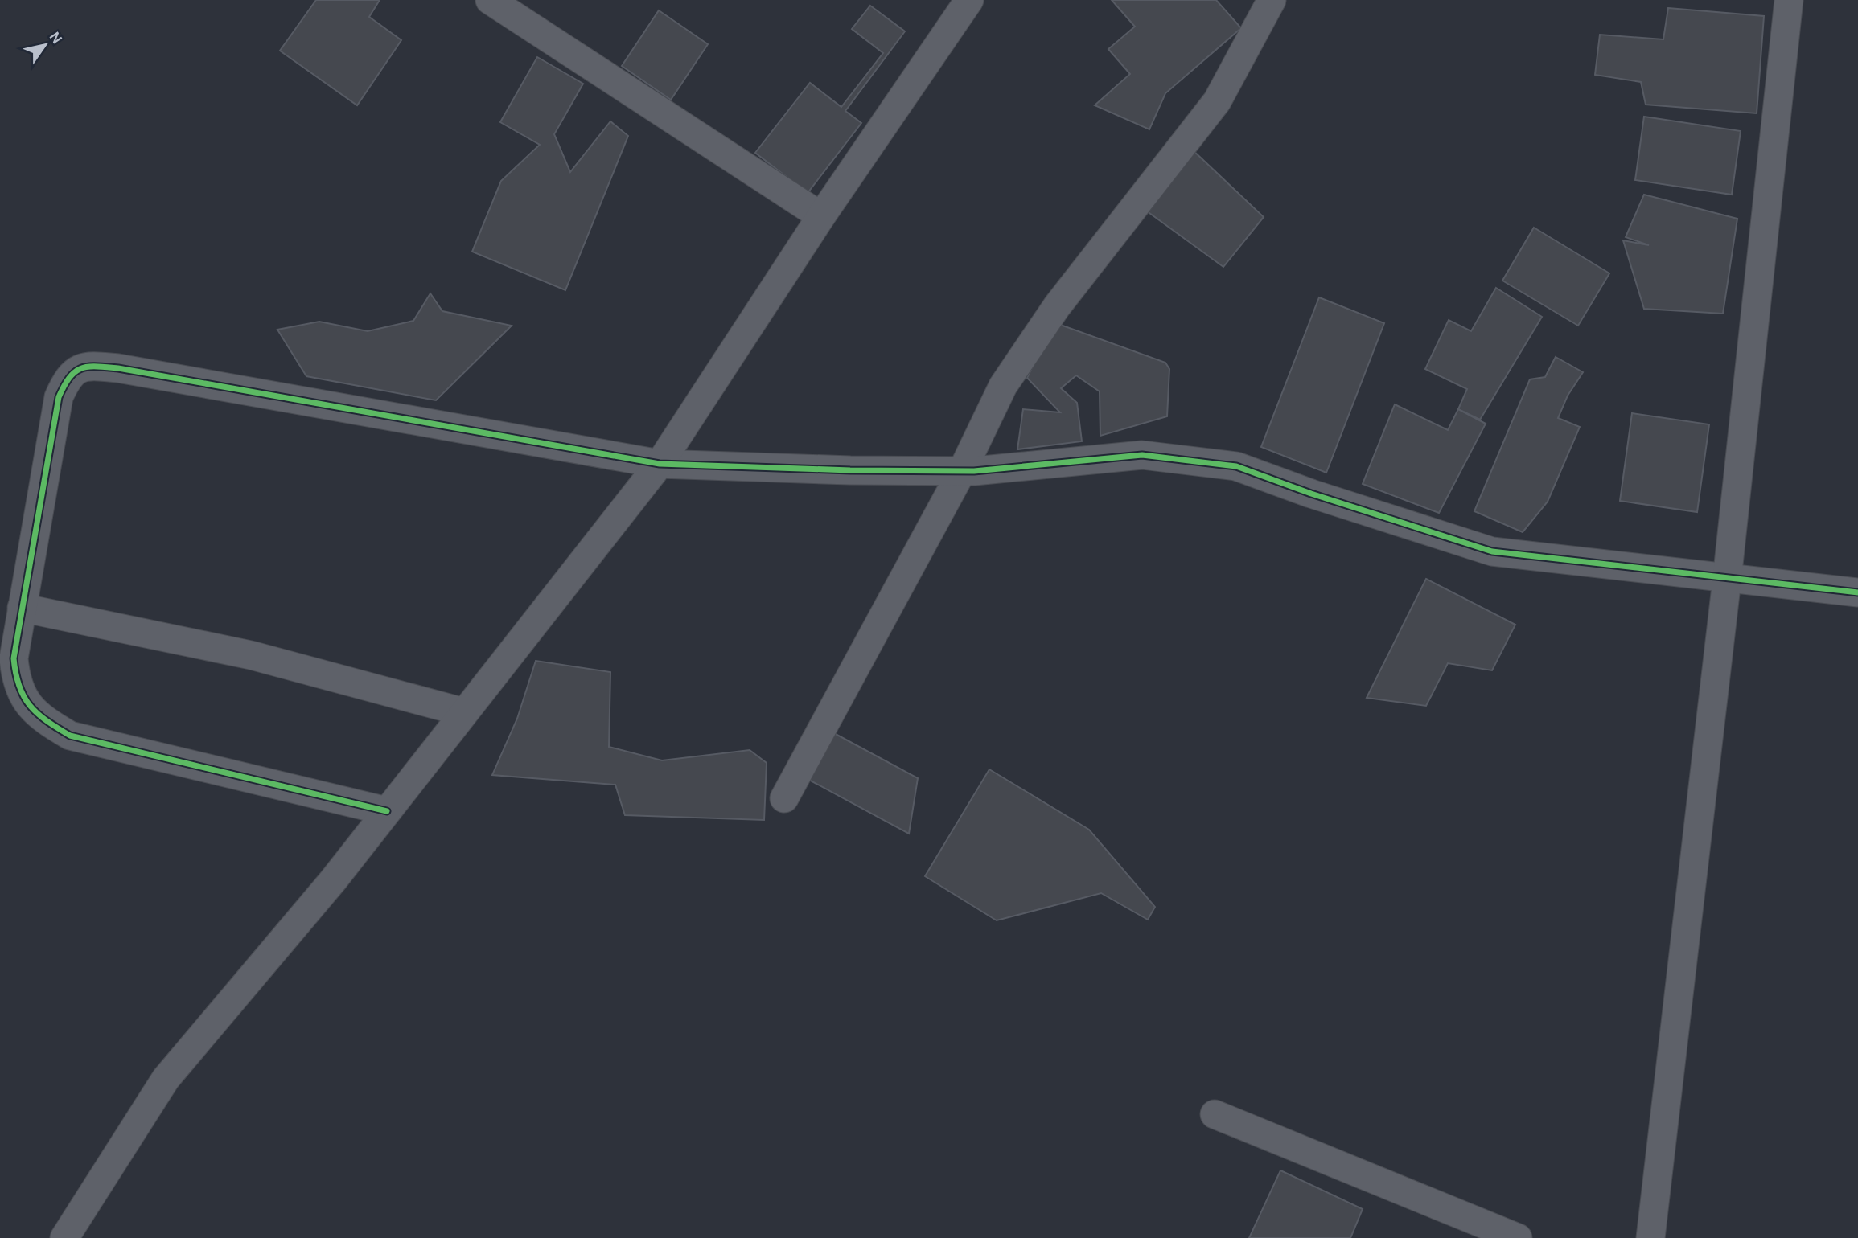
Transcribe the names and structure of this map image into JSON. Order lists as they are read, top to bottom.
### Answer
{
  "north": "top right"
}
